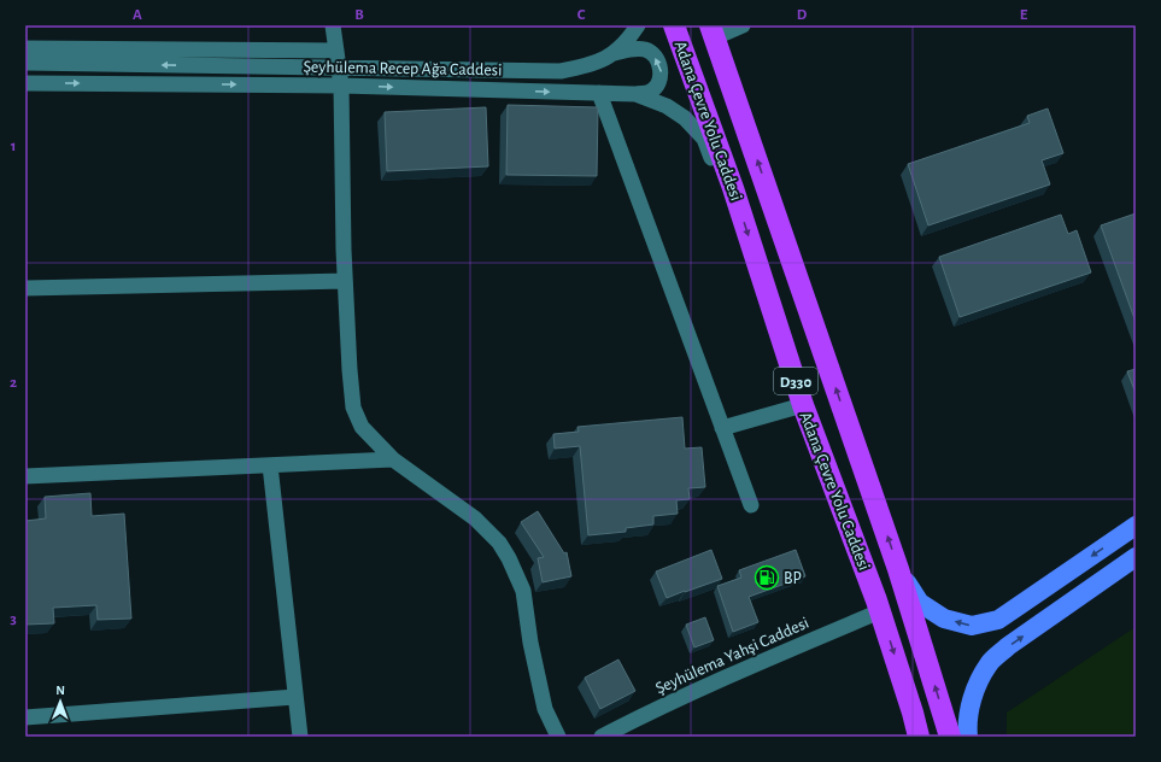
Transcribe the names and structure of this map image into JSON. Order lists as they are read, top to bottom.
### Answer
{
  "streets": {
    "highway": ["Adana Çevre Yolu Caddesi", "D330"],
    "street": ["Şeyhülema Recep Ağa Caddesi", "Şeyhülema Yahşi Caddesi"]
  },
  "crossings": [
    ["Şeyhülema Recep Ağa Caddesi", "Adana Çevre Yolu Caddesi"],
    ["Adana Çevre Yolu Caddesi", "Şeyhülema Yahşi Caddesi"]
  ],
  "places": {
    "fuel station": ["BP"]
  },
  "north": "top",
  "grid": {
    "columns": [
      "A",
      "B",
      "C",
      "D",
      "E"
    ],
    "rows": ["1", "2", "3"]
  }
}
